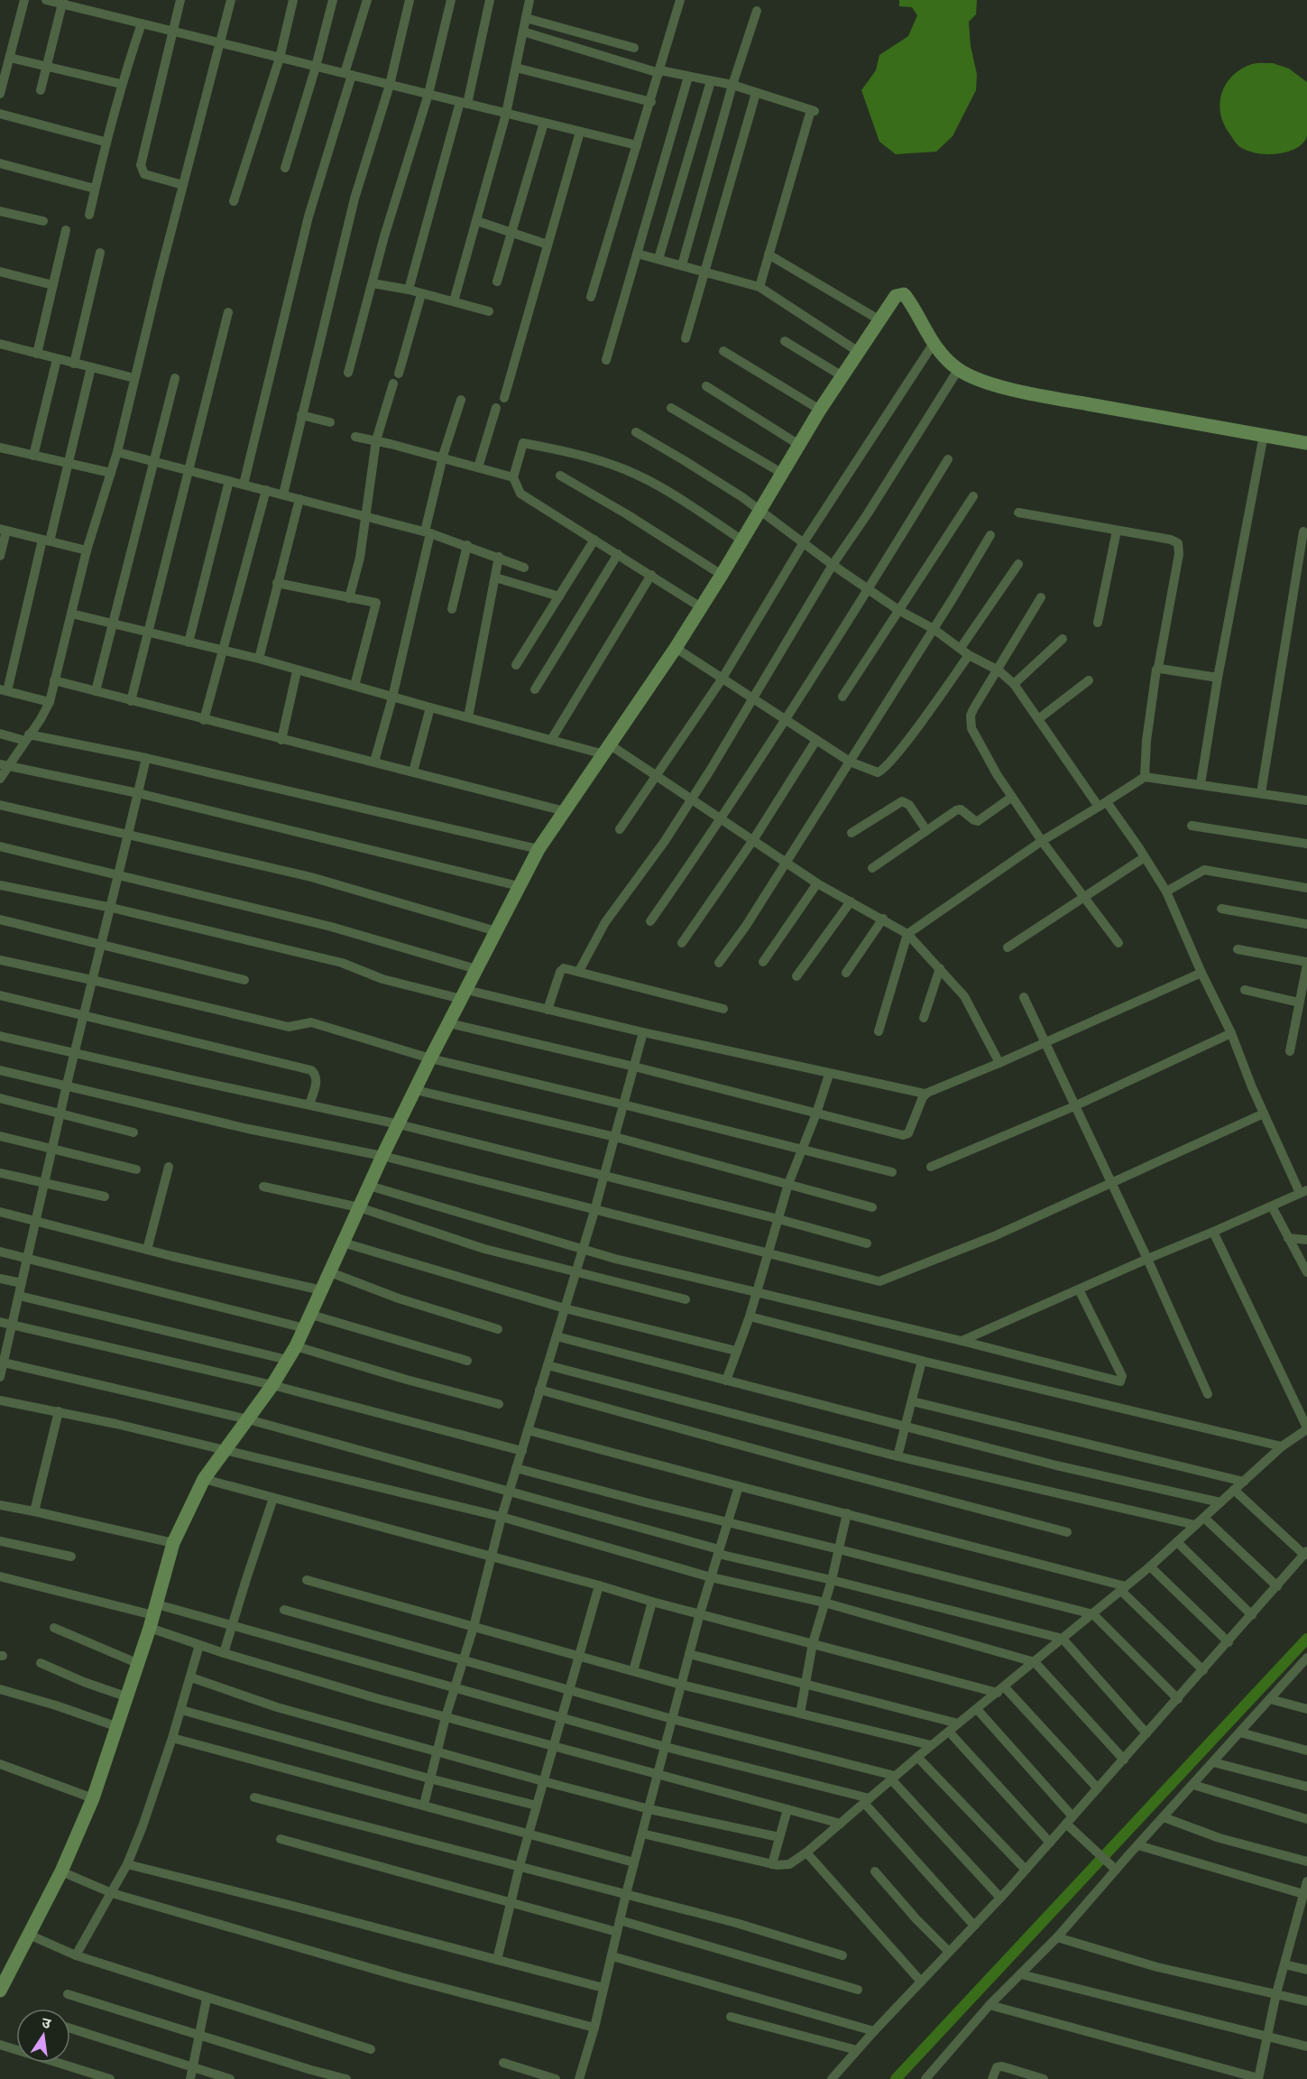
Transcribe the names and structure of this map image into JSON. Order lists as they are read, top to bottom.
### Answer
{
  "north": "top"
}
